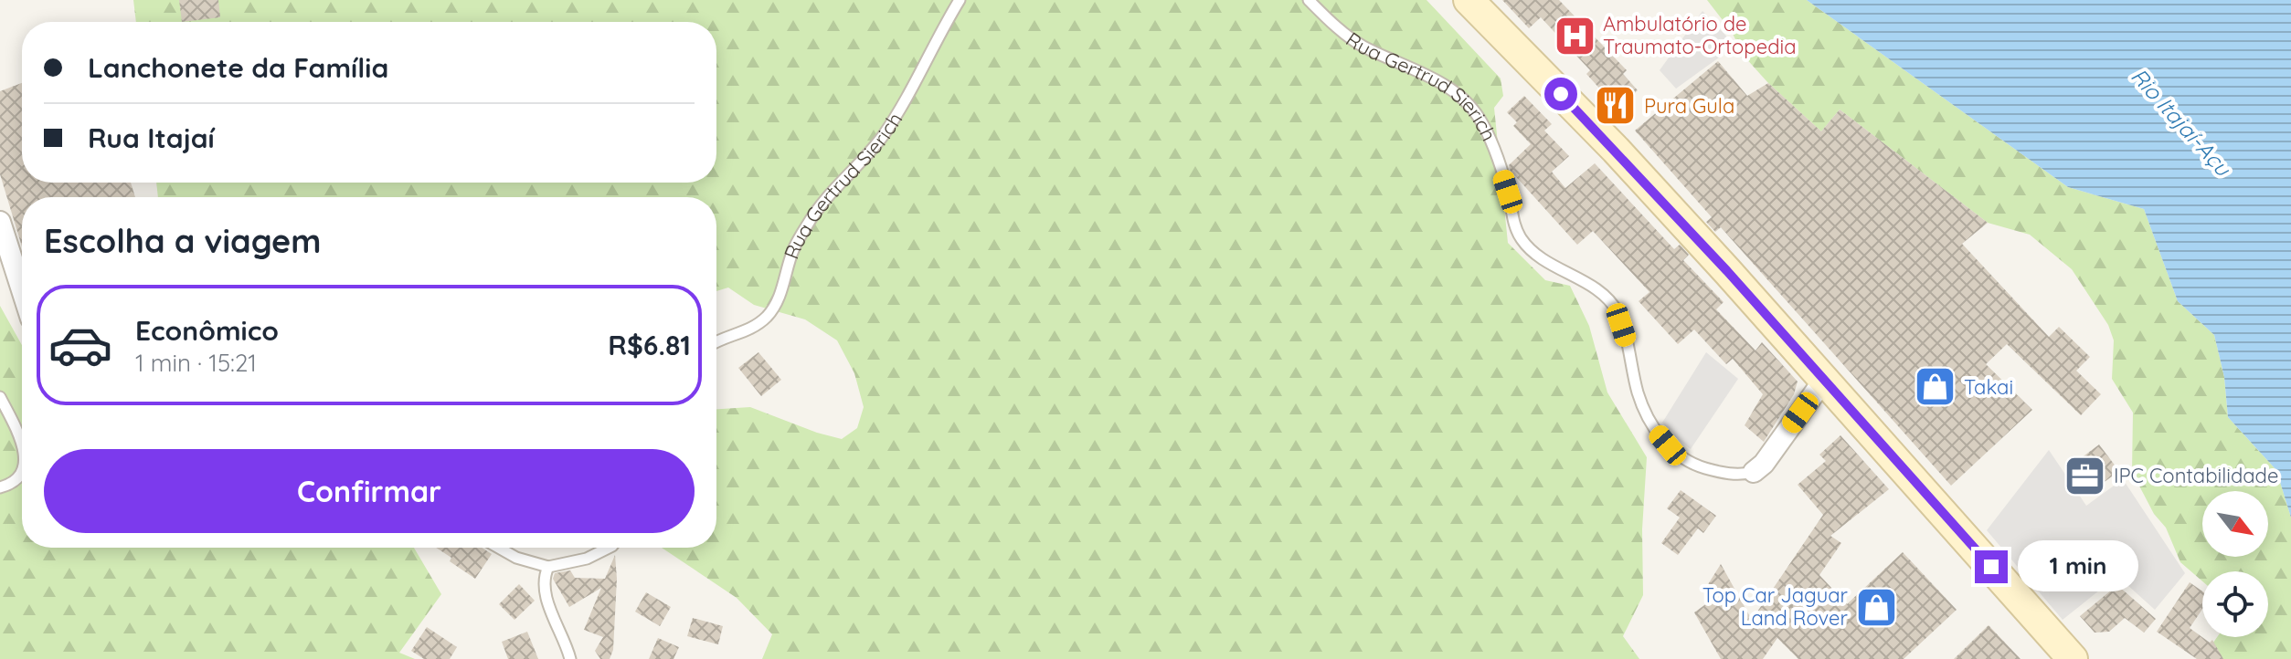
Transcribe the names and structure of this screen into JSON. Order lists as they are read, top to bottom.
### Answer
{
  "streets": {
    "street": ["Rua Gertrud Sierich"]
  },
  "water": ["Rio Itajaí-Açu"],
  "places": {
    "hospital": ["Ambulatório de Traumato-Ortopedia"],
    "restaurant": ["Pura Gula"],
    "shop": ["Takai", "Top Car Jaguar Land Rover"],
    "office": ["IPC Contabilidade"]
  },
  "north": "bottom right",
  "page": {
    "banner": ["Lanchonete da Família", "Rua Itajaí"],
    "heading": "Escolha a viagem",
    "list": [
      {
        "name": "Econômico",
        "note": "1 min · 15:21",
        "value": "R$6.81"
      }
    ],
    "buttons": "Confirmar",
    "bubble": "1 min"
  }
}
